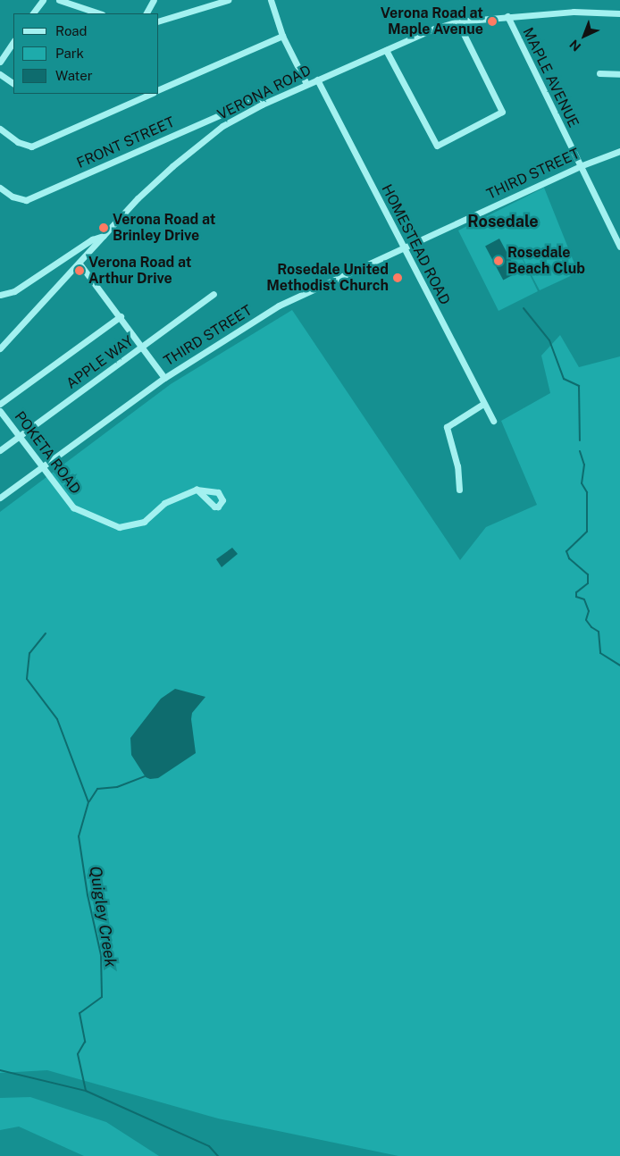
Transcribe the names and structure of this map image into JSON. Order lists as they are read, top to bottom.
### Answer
{
  "streets": {
    "street": [
      "MAPLE AVENUE",
      "VERONA ROAD",
      "FRONT STREET",
      "THIRD STREET",
      "HOMESTEAD ROAD",
      "APPLE WAY",
      "POKETA ROAD"
    ]
  },
  "crossings": [
    ["MAPLE AVENUE", "VERONA ROAD"],
    ["MAPLE AVENUE", "THIRD STREET"],
    ["VERONA ROAD", "FRONT STREET"],
    ["VERONA ROAD", "HOMESTEAD ROAD"],
    ["THIRD STREET", "HOMESTEAD ROAD"],
    ["THIRD STREET", "POKETA ROAD"],
    ["APPLE WAY", "POKETA ROAD"]
  ],
  "districts": ["Rosedale"],
  "water": ["Quigley Creek"],
  "places": [
    "Verona Road at Maple Avenue",
    "Verona Road at Brinley Drive",
    "Rosedale Beach Club",
    "Verona Road at Arthur Drive",
    "Rosedale United Methodist Church"
  ],
  "legend": ["Road", "Park", "Water"],
  "north": "bottom left"
}
